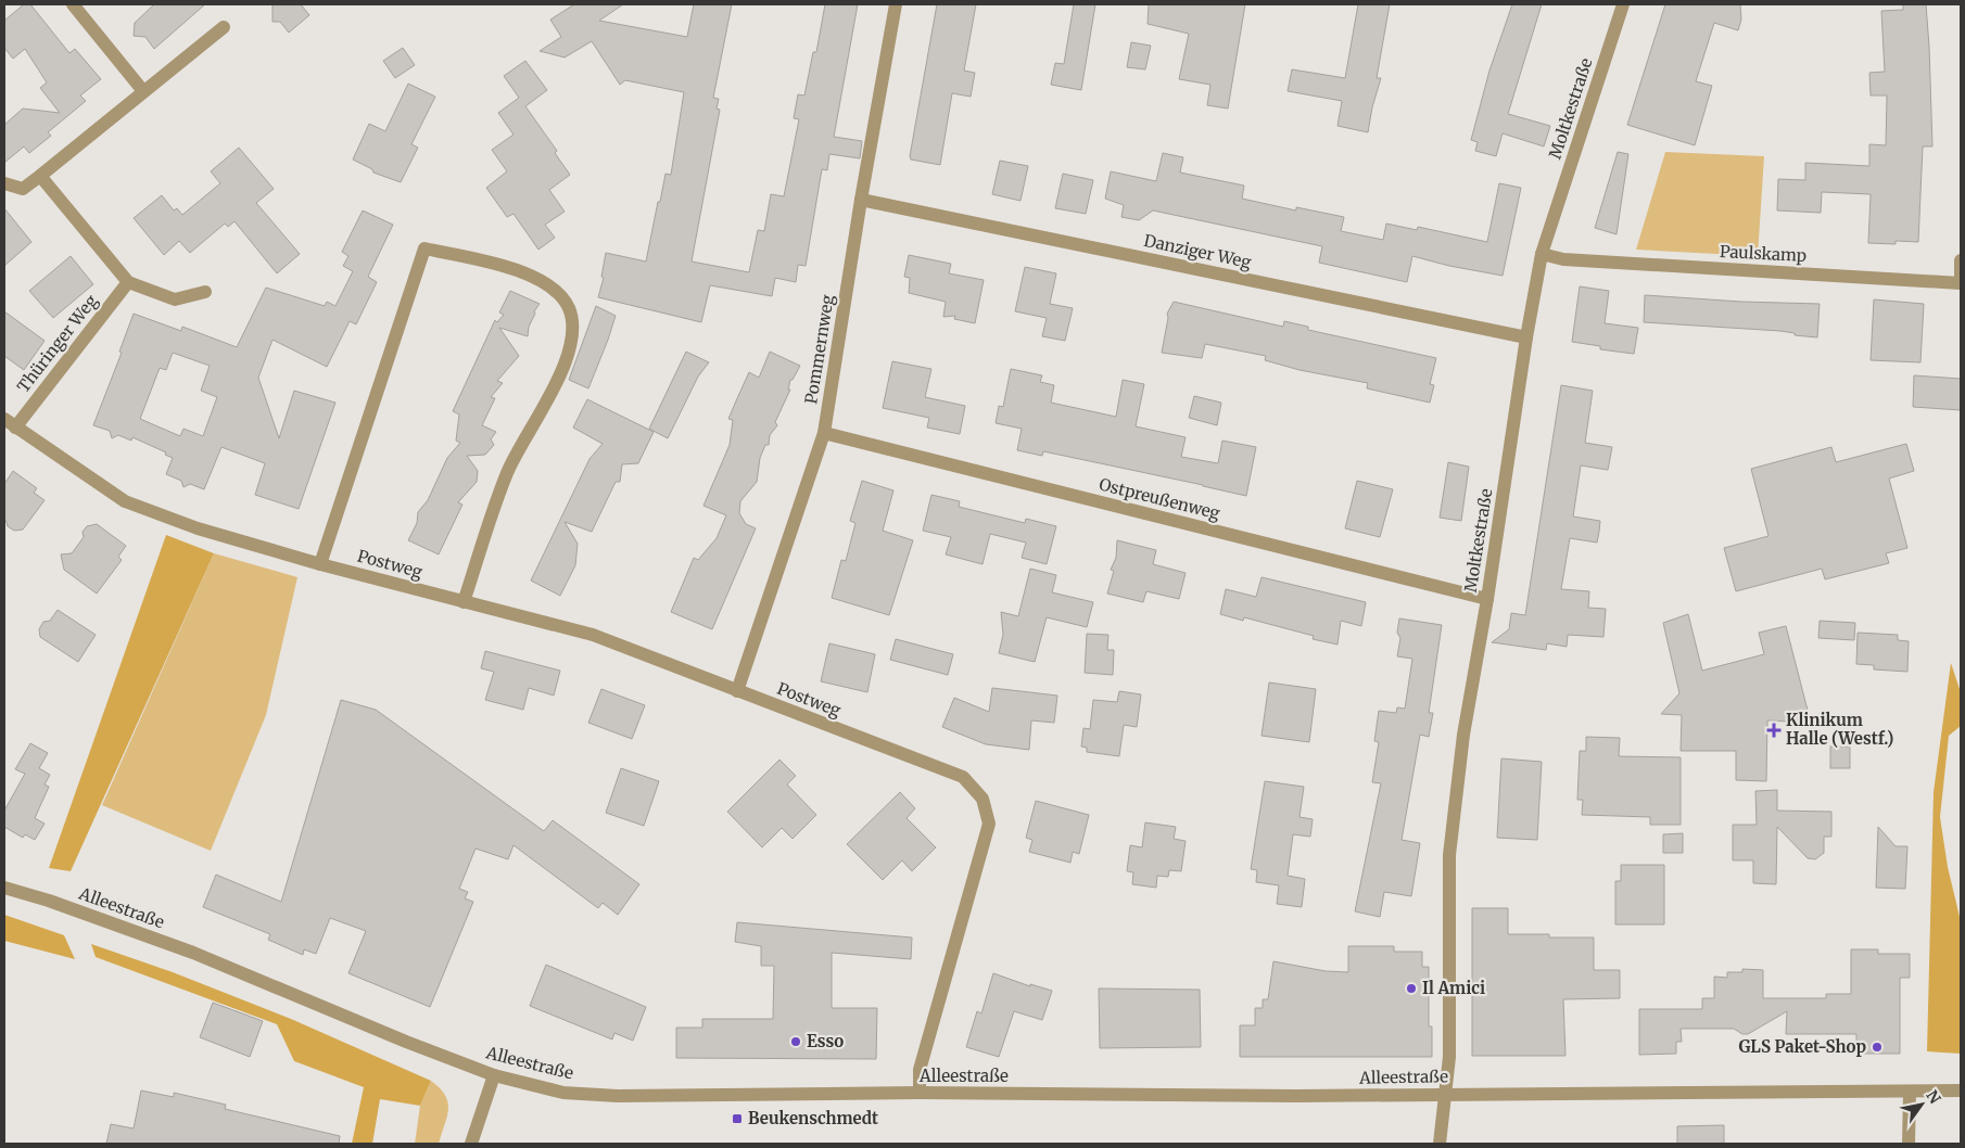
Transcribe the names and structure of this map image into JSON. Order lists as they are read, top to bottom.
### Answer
{
  "streets": {
    "street": [
      "Moltkestraße",
      "Danziger Weg",
      "Paulskamp",
      "Thüringer Weg",
      "Pommernweg",
      "Ostpreußenweg",
      "Postweg",
      "Alleestraße"
    ]
  },
  "crossings": [
    ["Moltkestraße", "Danziger Weg"],
    ["Moltkestraße", "Paulskamp"],
    ["Moltkestraße", "Ostpreußenweg"],
    ["Moltkestraße", "Alleestraße"],
    ["Danziger Weg", "Pommernweg"],
    ["Thüringer Weg", "Postweg"],
    ["Pommernweg", "Ostpreußenweg"],
    ["Pommernweg", "Postweg"],
    ["Postweg", "Alleestraße"]
  ],
  "places": {
    "health": ["Klinikum Halle (Westf.)"],
    "other": ["Il Amici", "Esso", "GLS Paket-Shop"],
    "transit": ["Beukenschmedt"]
  },
  "north": "top right"
}
